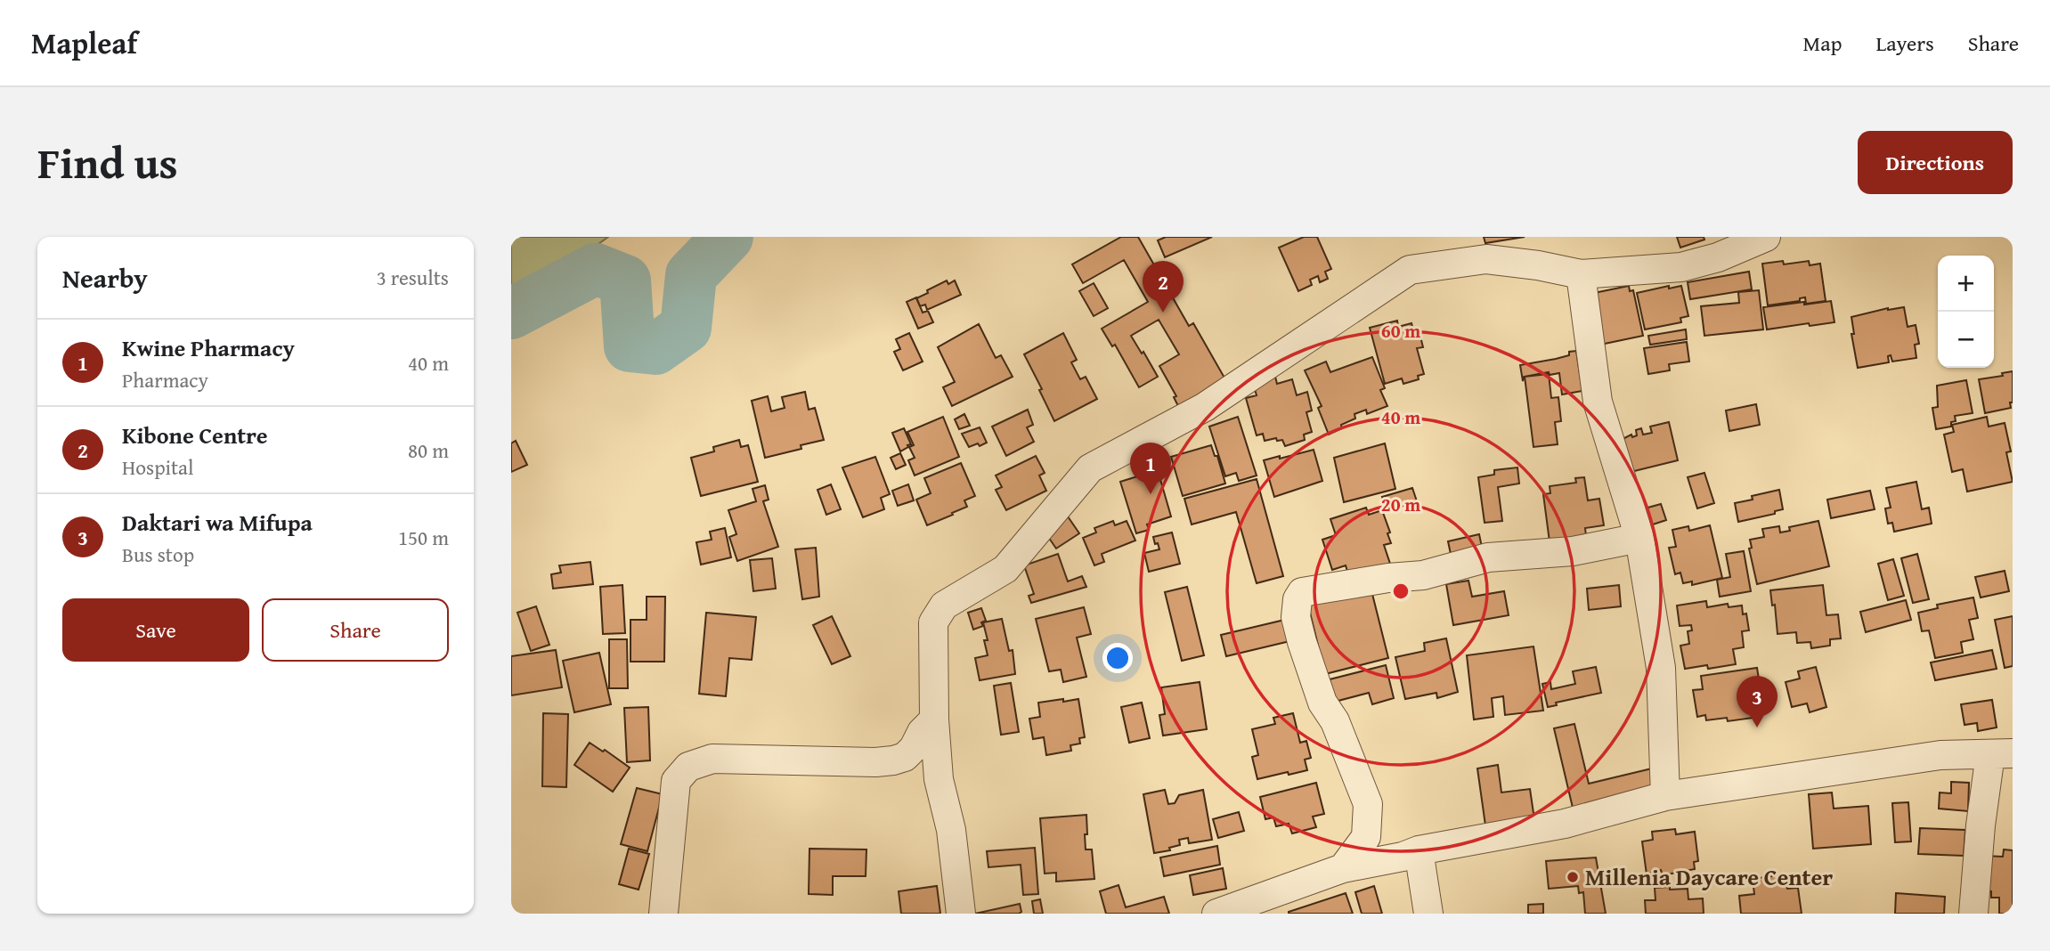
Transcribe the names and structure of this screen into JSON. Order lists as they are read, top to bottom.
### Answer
{
  "places": ["Millenia Daycare Center"],
  "page": {
    "header": "Mapleaf",
    "nav": ["Map", "Layers", "Share"],
    "title": "Find us",
    "buttons": [
      "Directions",
      ["Save", "Share"]
    ],
    "heading": ["Nearby", "3 results"],
    "map_buttons": ["+", "−"],
    "pins": ["2", "1", "3"],
    "list": [
      {
        "mark": "1",
        "name": "Kwine Pharmacy",
        "note": "Pharmacy",
        "value": "40 m"
      },
      {
        "mark": "2",
        "name": "Kibone Centre",
        "note": "Hospital",
        "value": "80 m"
      },
      {
        "mark": "3",
        "name": "Daktari wa Mifupa",
        "note": "Bus stop",
        "value": "150 m"
      }
    ]
  },
  "rings": ["60 m", "40 m", "20 m"]
}
